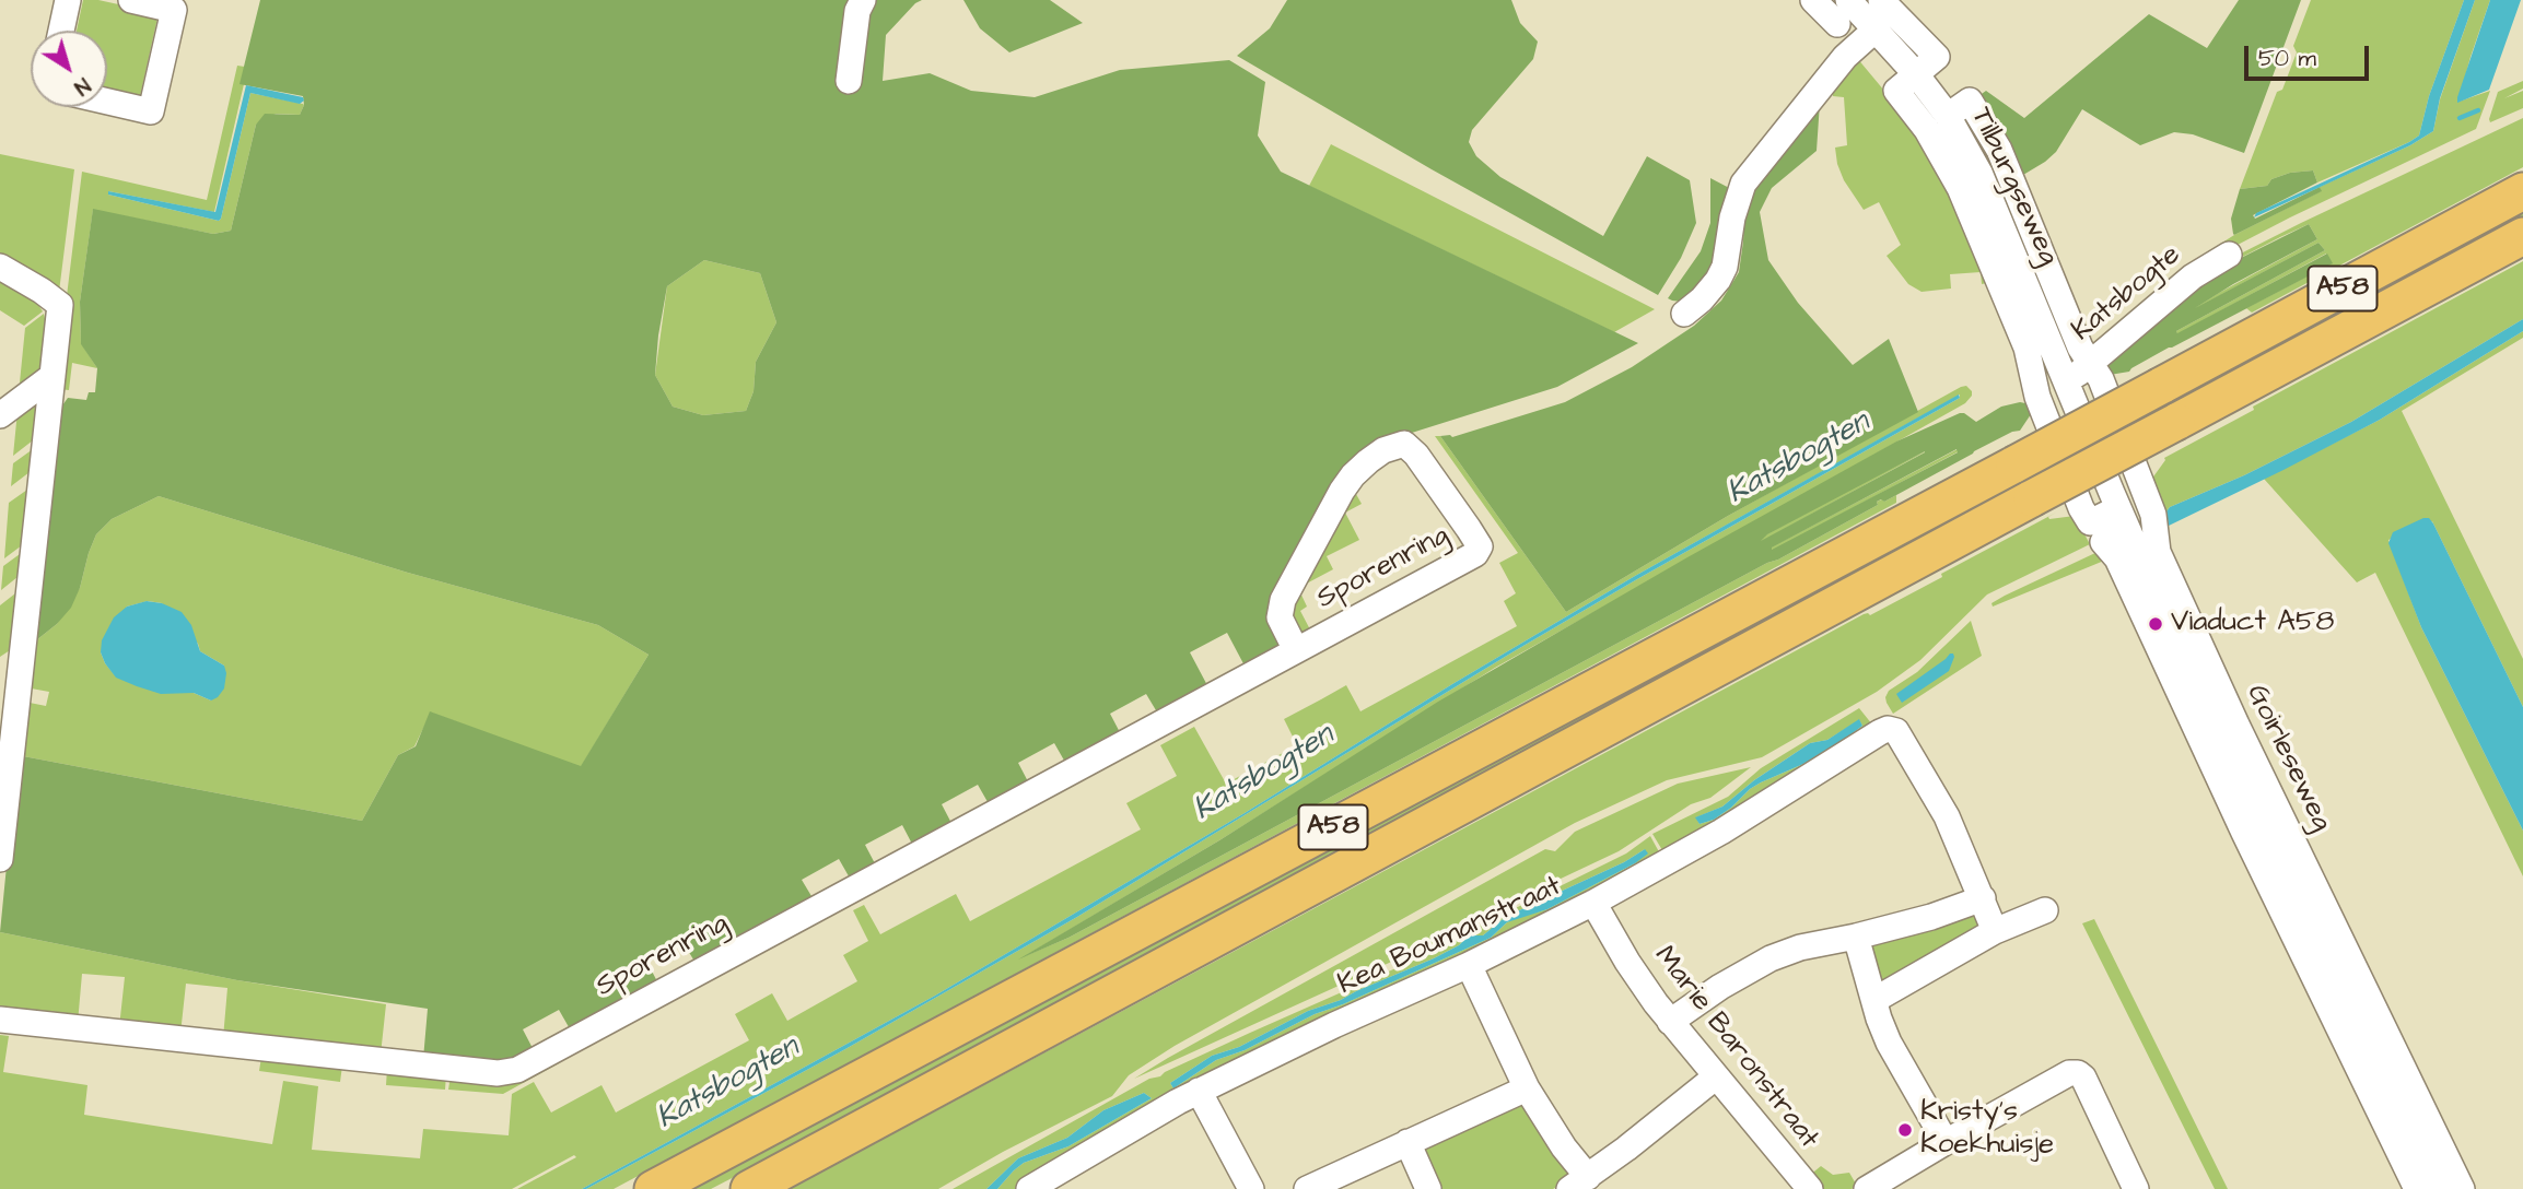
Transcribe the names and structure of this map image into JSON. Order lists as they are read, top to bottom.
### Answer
{
  "streets": {
    "highway": ["A58"],
    "street": [
      "Tilburgseweg",
      "Katsbogte",
      "Sporenring",
      "Goirleseweg",
      "Kea Boumanstraat",
      "Marie Baronstraat"
    ]
  },
  "crossings": [
    ["Tilburgseweg", "Katsbogte"],
    ["Tilburgseweg", "Goirleseweg"],
    ["Katsbogte", "Goirleseweg"],
    ["Kea Boumanstraat", "Marie Baronstraat"]
  ],
  "water": ["Katsbogten"],
  "places": ["Viaduct A58", "Kristy's Koekhuisje"],
  "scale_bar": "50 m",
  "north": "bottom right"
}
